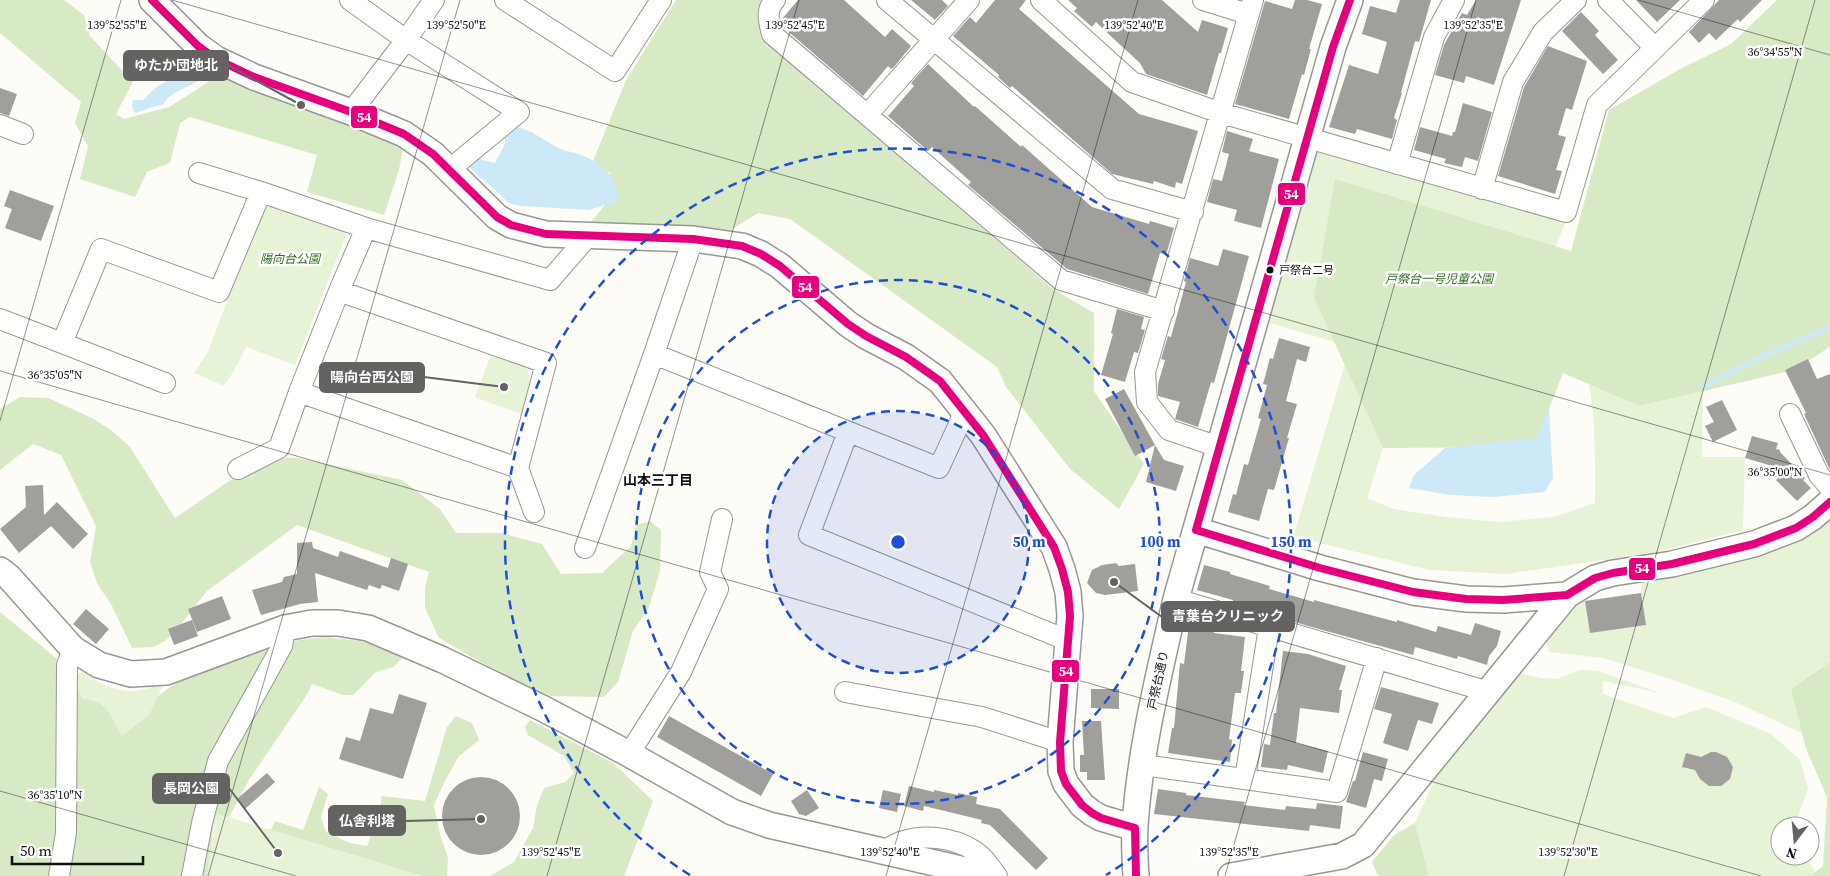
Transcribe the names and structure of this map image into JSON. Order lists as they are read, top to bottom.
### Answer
{
  "streets": {
    "street": ["戸祭台通り"]
  },
  "districts": ["山本三丁目"],
  "parks": ["陽向台公園", "戸祭台一号児童公園"],
  "places": [
    "ゆたか団地北",
    "戸祭台二号",
    "陽向台西公園",
    "青葉台クリニック",
    "仏舎利塔",
    "長岡公園"
  ],
  "lines": ["transit line 54"],
  "scale_bar": "50 m",
  "north": "bottom",
  "coordinates": [
    "139°52'55\"E",
    "139°52'50\"E",
    "139°52'45\"E",
    "139°52'40\"E",
    "139°52'35\"E",
    "36°34'55\"N",
    "36°35'05\"N",
    "36°35'00\"N",
    "36°35'10\"N",
    "139°52'30\"E"
  ],
  "rings": ["50 m", "100 m", "150 m"]
}
